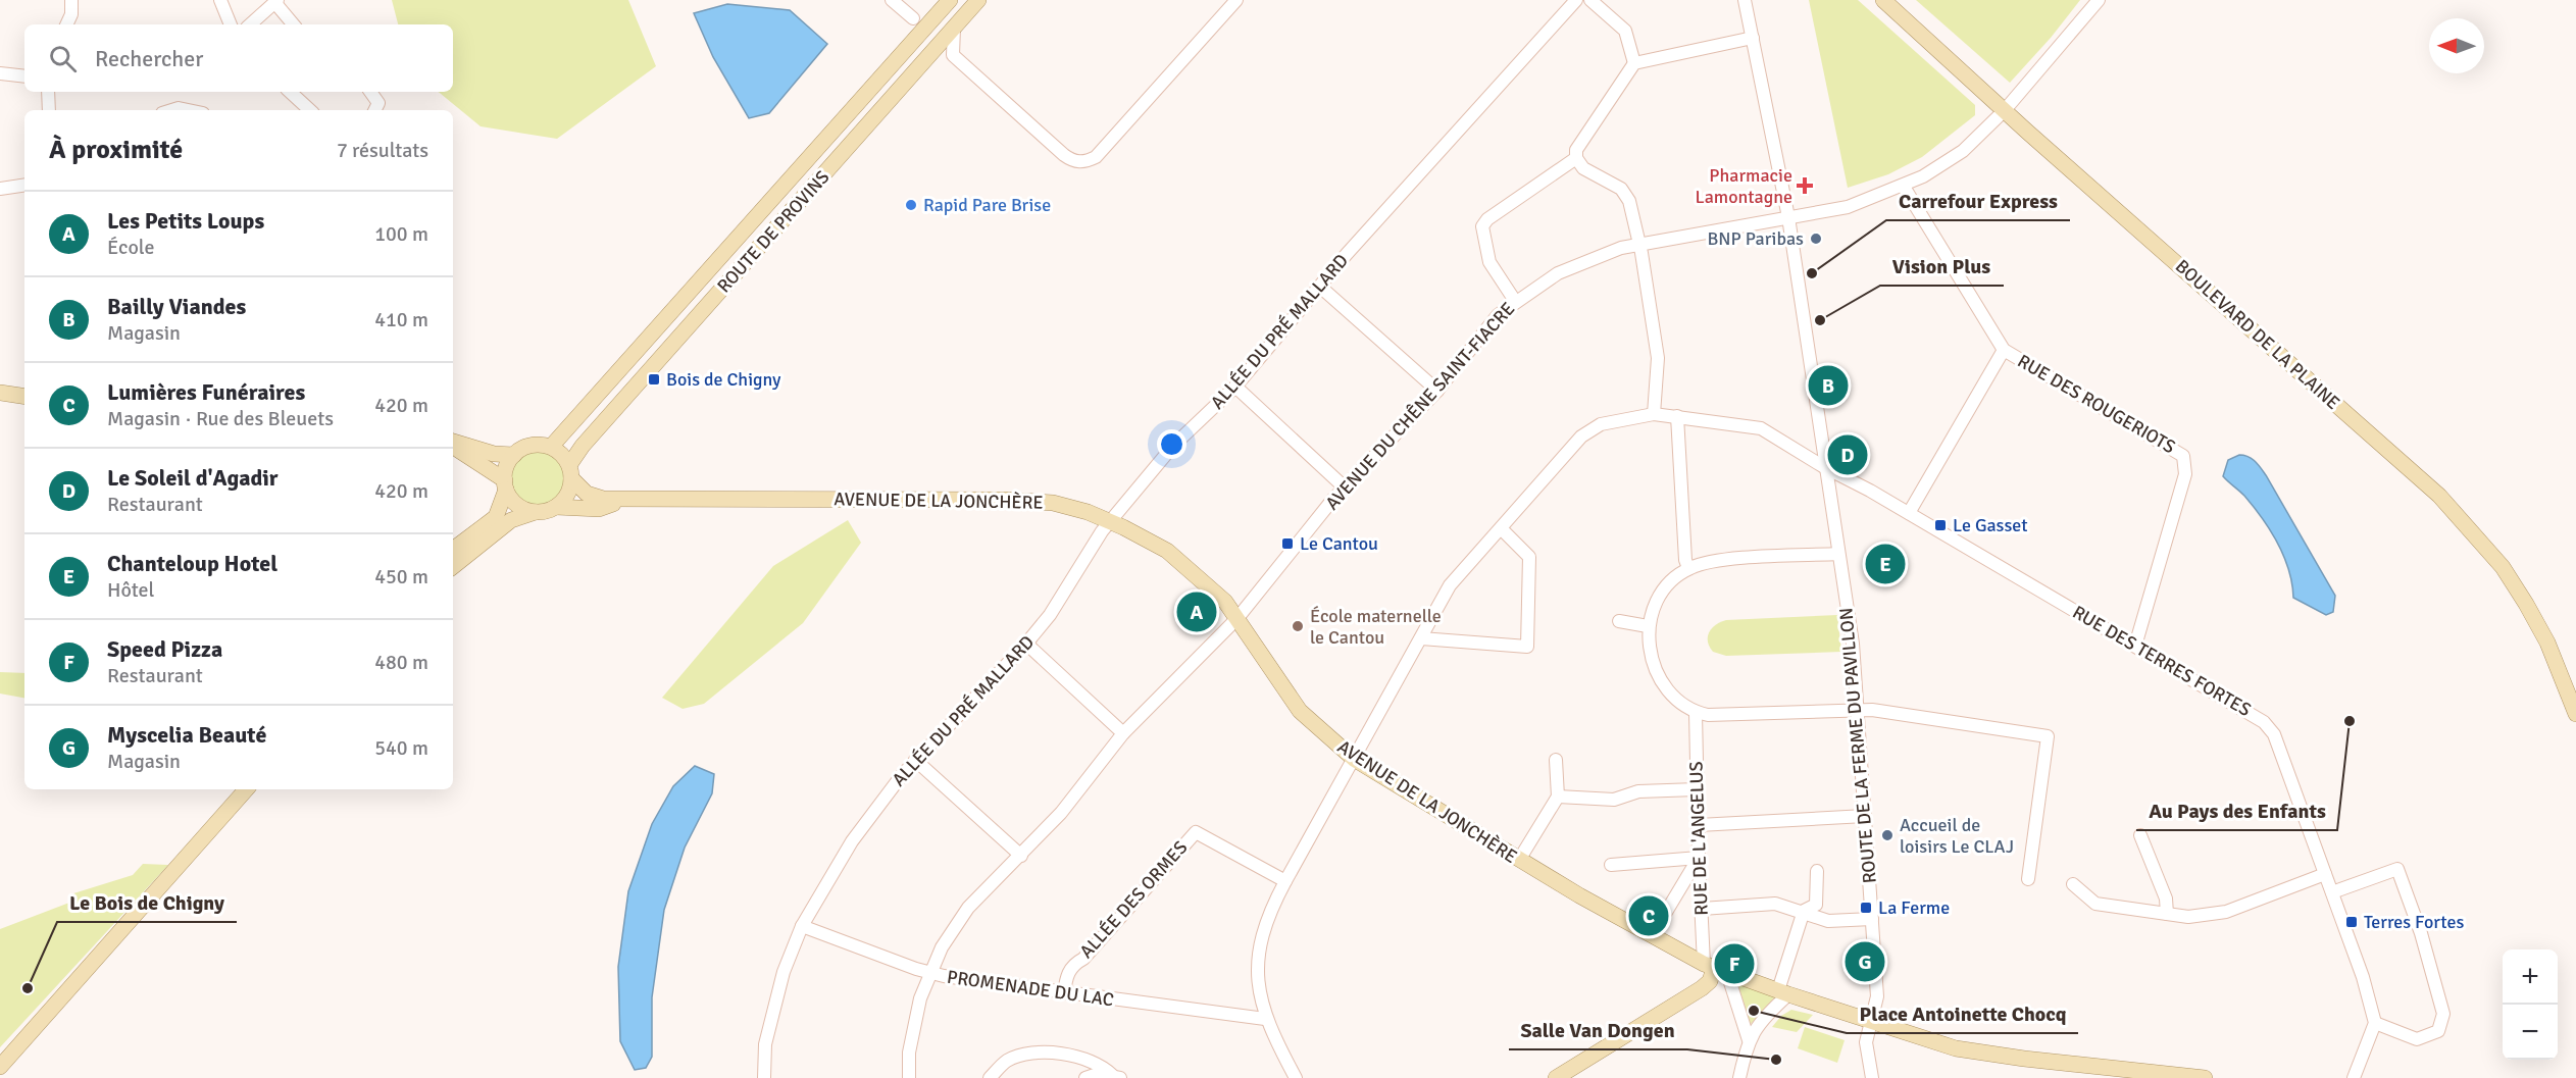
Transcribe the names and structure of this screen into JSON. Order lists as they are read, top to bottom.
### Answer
{
  "streets": {
    "main road": ["ROUTE DE PROVINS", "BOULEVARD DE LA PLAINE", "AVENUE DE LA JONCHÈRE"],
    "street": [
      "ALLÉE DU PRÉ MALLARD",
      "RUE DES ROUGERIOTS",
      "AVENUE DU CHÊNE SAINT-FIACRE",
      "RUE DES TERRES FORTES",
      "ROUTE DE LA FERME DU PAVILLON",
      "RUE DE L'ANGELUS",
      "ALLÉE DES ORMES",
      "PROMENADE DU LAC"
    ]
  },
  "crossings": [
    ["ROUTE DE PROVINS", "AVENUE DE LA JONCHÈRE"],
    ["ALLÉE DU PRÉ MALLARD", "AVENUE DE LA JONCHÈRE"],
    ["ALLÉE DU PRÉ MALLARD", "PROMENADE DU LAC"],
    ["BOULEVARD DE LA PLAINE", "AVENUE DU CHÊNE SAINT-FIACRE"],
    ["RUE DES ROUGERIOTS", "AVENUE DU CHÊNE SAINT-FIACRE"],
    ["RUE DES ROUGERIOTS", "RUE DES TERRES FORTES"],
    ["AVENUE DU CHÊNE SAINT-FIACRE", "AVENUE DE LA JONCHÈRE"],
    ["AVENUE DU CHÊNE SAINT-FIACRE", "ROUTE DE LA FERME DU PAVILLON"],
    ["AVENUE DU CHÊNE SAINT-FIACRE", "PROMENADE DU LAC"],
    ["AVENUE DE LA JONCHÈRE", "RUE DES TERRES FORTES"],
    ["AVENUE DE LA JONCHÈRE", "ROUTE DE LA FERME DU PAVILLON"],
    ["AVENUE DE LA JONCHÈRE", "RUE DE L'ANGELUS"],
    ["RUE DES TERRES FORTES", "ROUTE DE LA FERME DU PAVILLON"],
    ["RUE DES TERRES FORTES", "ALLÉE DES ORMES"],
    ["RUE DES TERRES FORTES", "PROMENADE DU LAC"],
    ["ALLÉE DES ORMES", "PROMENADE DU LAC"]
  ],
  "places": {
    "health": ["Pharmacie Lamontagne"],
    "other": [
      "Rapid Pare Brise",
      "BNP Paribas",
      "Carrefour Express",
      "Vision Plus",
      "École maternelle le Cantou",
      "Au Pays des Enfants",
      "Accueil de loisirs Le CLAJ",
      "Le Bois de Chigny",
      "Place Antoinette Chocq",
      "Salle Van Dongen"
    ],
    "transit": [
      "Bois de Chigny",
      "Le Gasset",
      "Le Cantou",
      "La Ferme",
      "Terres Fortes"
    ]
  },
  "north": "left",
  "page": {
    "search": "Rechercher",
    "heading": ["À proximité", "7 résultats"],
    "list": [
      {
        "mark": "A",
        "name": "Les Petits Loups",
        "note": "École",
        "value": "100 m"
      },
      {
        "mark": "B",
        "name": "Bailly Viandes",
        "note": "Magasin",
        "value": "410 m"
      },
      {
        "mark": "C",
        "name": "Lumières Funéraires",
        "note": "Magasin · Rue des Bleuets",
        "value": "420 m"
      },
      {
        "mark": "D",
        "name": "Le Soleil d'Agadir",
        "note": "Restaurant",
        "value": "420 m"
      },
      {
        "mark": "E",
        "name": "Chanteloup Hotel",
        "note": "Hôtel",
        "value": "450 m"
      },
      {
        "mark": "F",
        "name": "Speed Pizza",
        "note": "Restaurant",
        "value": "480 m"
      },
      {
        "mark": "G",
        "name": "Myscelia Beauté",
        "note": "Magasin",
        "value": "540 m"
      }
    ],
    "pins": [
      "B",
      "D",
      "E",
      "A",
      "C",
      "G",
      "F"
    ],
    "map_buttons": ["+", "−"]
  }
}
